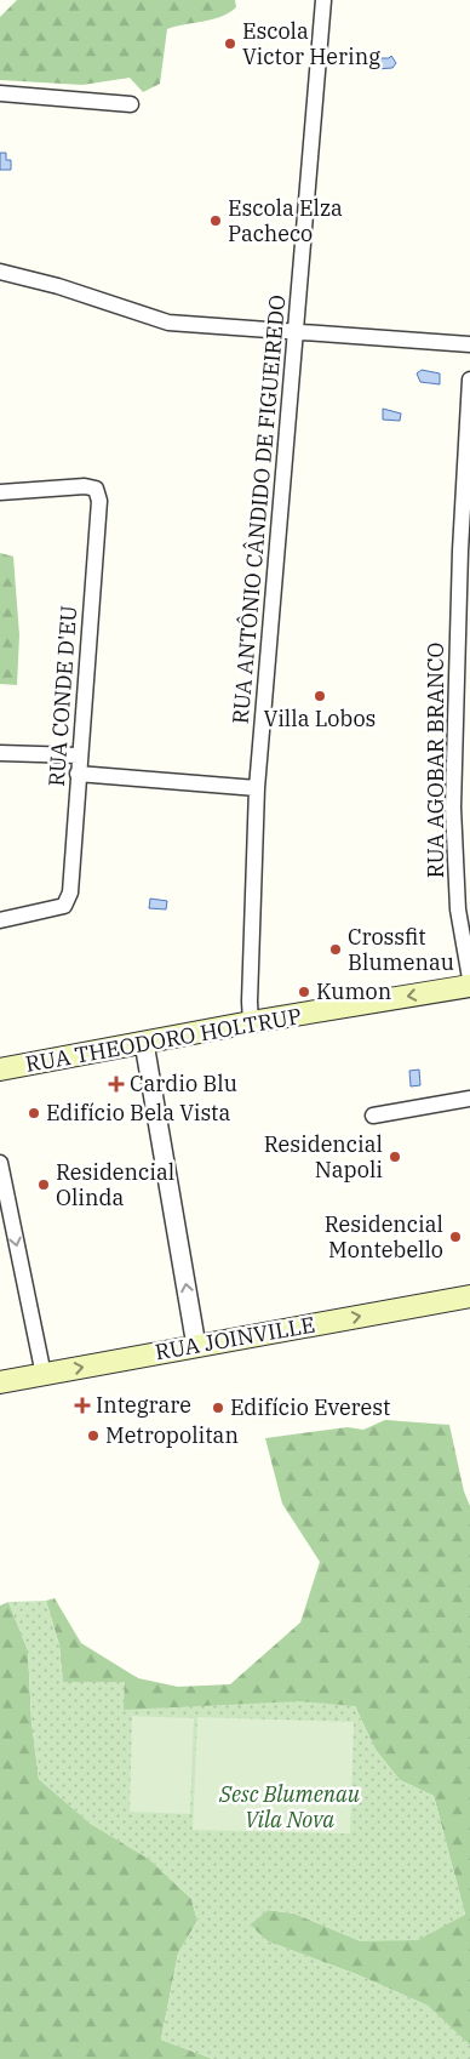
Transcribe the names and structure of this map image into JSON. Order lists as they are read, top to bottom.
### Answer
{
  "streets": {
    "main road": ["RUA THEODORO HOLTRUP", "RUA JOINVILLE"],
    "street": ["RUA ANTÔNIO CÂNDIDO DE FIGUEIREDO", "RUA CONDE D'EU", "RUA AGOBAR BRANCO"]
  },
  "crossings": [
    ["RUA ANTÔNIO CÂNDIDO DE FIGUEIREDO", "RUA THEODORO HOLTRUP"]
  ],
  "one_way": ["RUA THEODORO HOLTRUP", "RUA JOINVILLE"],
  "parks": ["Sesc Blumenau Vila Nova"],
  "places": {
    "other": [
      "Escola Victor Hering",
      "Escola Elza Pacheco",
      "Villa Lobos",
      "Crossfit Blumenau",
      "Kumon",
      "Edifício Bela Vista",
      "Residencial Napoli",
      "Residencial Olinda",
      "Residencial Montebello",
      "Edifício Everest",
      "Metropolitan"
    ],
    "health": ["Cardio Blu", "Integrare"]
  }
}
